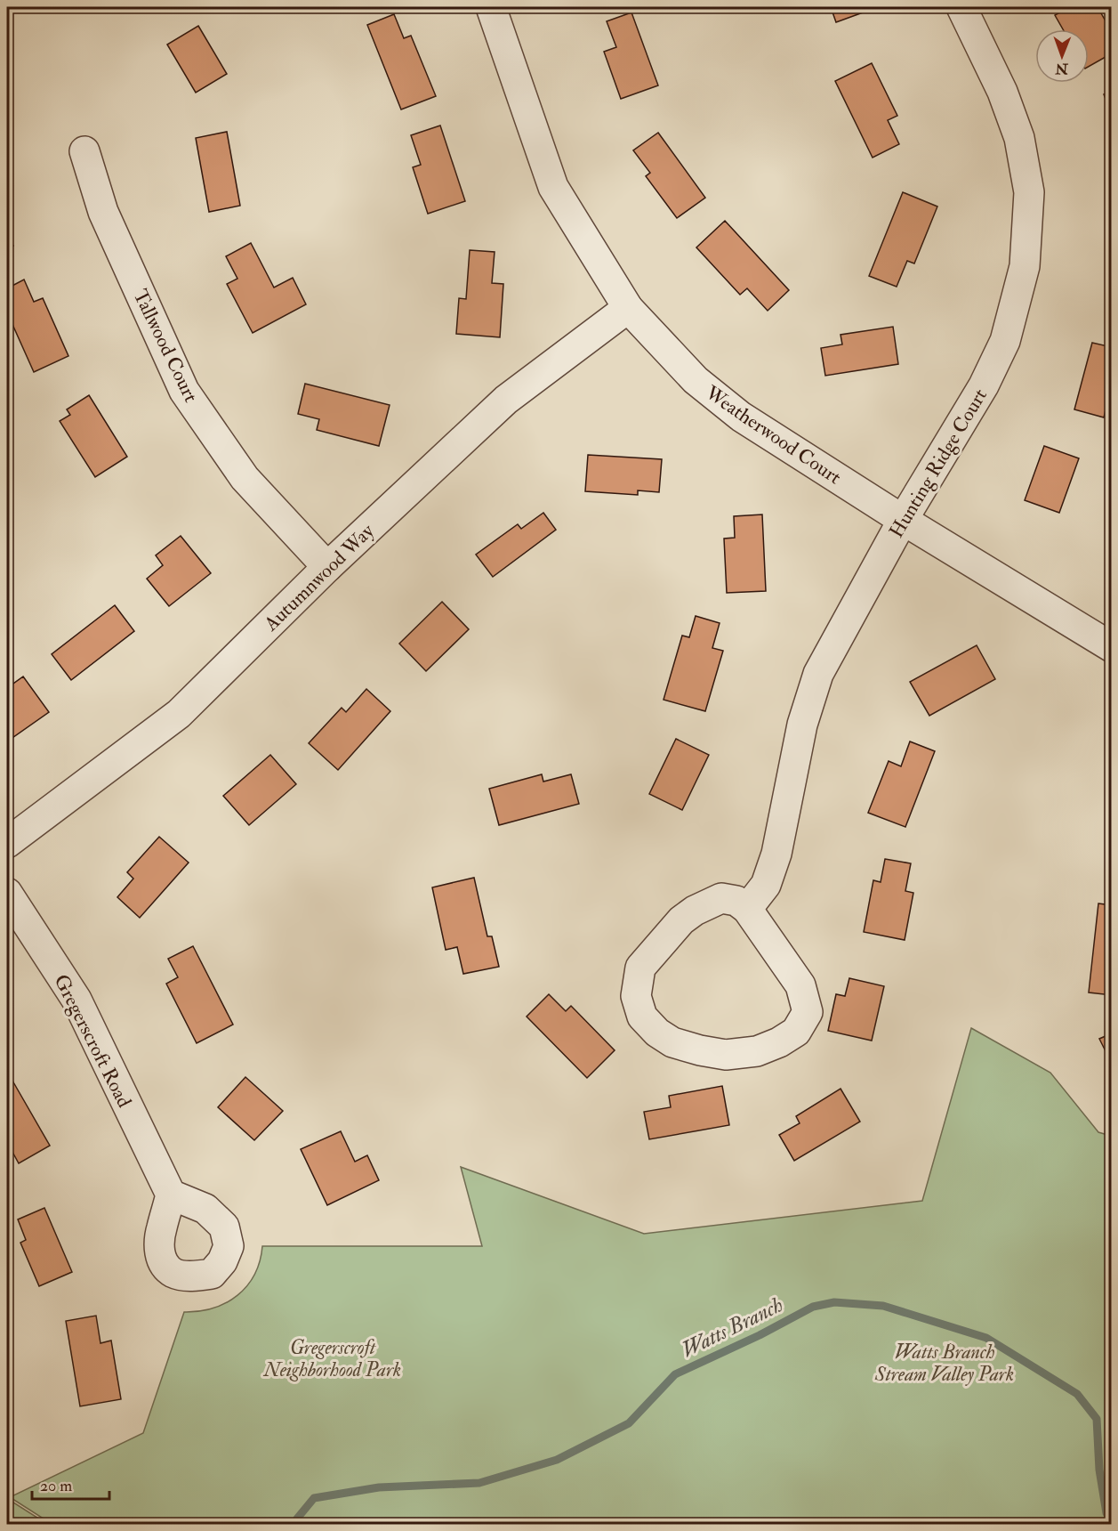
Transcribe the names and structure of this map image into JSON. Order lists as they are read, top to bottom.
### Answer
{
  "streets": {
    "street": [
      "Tallwood Court",
      "Weatherwood Court",
      "Hunting Ridge Court",
      "Autumnwood Way",
      "Gregerscroft Road"
    ]
  },
  "crossings": [
    ["Tallwood Court", "Autumnwood Way"],
    ["Weatherwood Court", "Hunting Ridge Court"],
    ["Weatherwood Court", "Autumnwood Way"]
  ],
  "water": ["Watts Branch"],
  "parks": ["Gregerscroft Neighborhood Park", "Watts Branch Stream Valley Park"],
  "scale_bar": "20 m",
  "north": "bottom"
}
